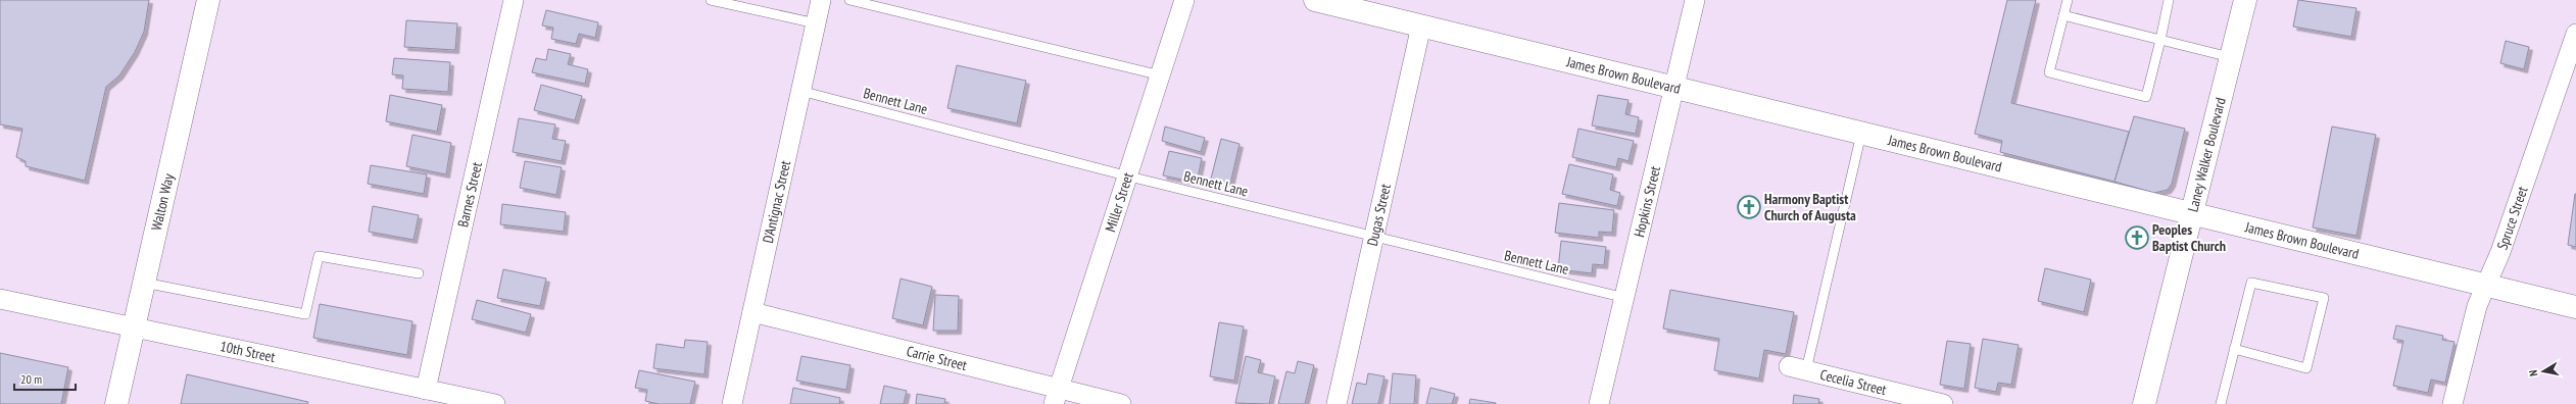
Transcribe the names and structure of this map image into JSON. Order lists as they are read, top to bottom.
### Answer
{
  "streets": {
    "street": [
      "James Brown Boulevard",
      "Laney Walker Boulevard",
      "Barnes Street",
      "Walton Way",
      "D'Antignac Street",
      "Miller Street",
      "Hopkins Street",
      "Dugas Street",
      "Spruce Street",
      "10th Street",
      "Carrie Street",
      "Cecelia Street"
    ],
    "lane": ["Bennett Lane"]
  },
  "crossings": [
    ["James Brown Boulevard", "Laney Walker Boulevard"],
    ["James Brown Boulevard", "Hopkins Street"],
    ["James Brown Boulevard", "Dugas Street"],
    ["James Brown Boulevard", "Spruce Street"],
    ["Bennett Lane", "D'Antignac Street"],
    ["Bennett Lane", "Miller Street"],
    ["Bennett Lane", "Hopkins Street"],
    ["Bennett Lane", "Dugas Street"],
    ["Barnes Street", "10th Street"],
    ["Walton Way", "10th Street"],
    ["D'Antignac Street", "Carrie Street"],
    ["Miller Street", "Carrie Street"]
  ],
  "places": {
    "church": ["Harmony Baptist Church of Augusta", "Peoples Baptist Church"]
  },
  "scale_bar": "20 m",
  "north": "left"
}
